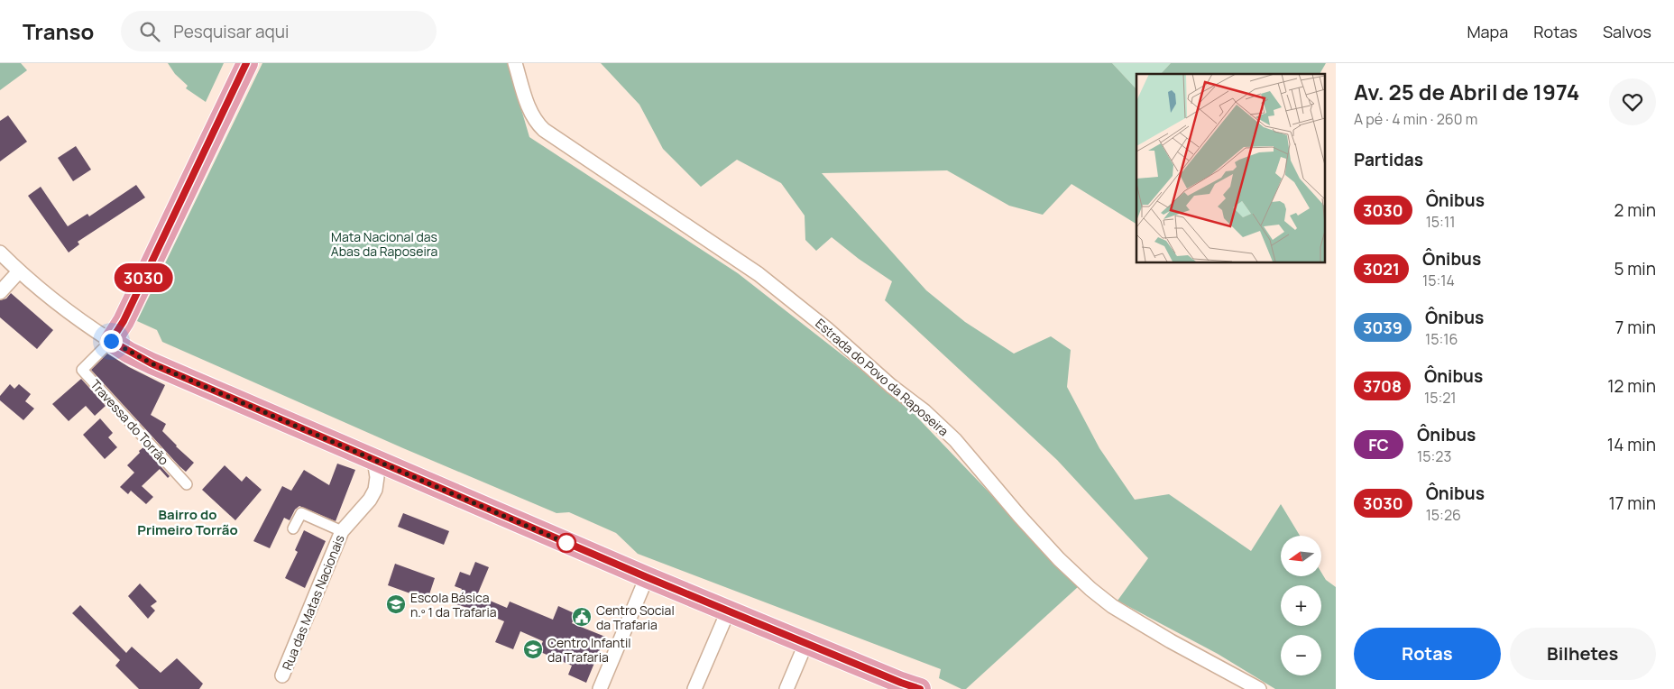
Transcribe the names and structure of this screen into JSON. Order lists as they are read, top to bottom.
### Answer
{
  "streets": {
    "street": ["Estrada do Povo da Raposeira", "Travessa do Torrão", "Rua das Matas Nacionais"]
  },
  "districts": ["Bairro do Primeiro Torrão"],
  "parks": ["Mata Nacional das Abas da Raposeira"],
  "places": {
    "school or university": ["Escola Básica n.º 1 da Trafaria", "Centro Infantil da Trafaria"],
    "public building": ["Centro Social da Trafaria"]
  },
  "lines": ["bus line 3030"],
  "north": "left",
  "page": {
    "header": "Transo",
    "search": "Pesquisar aqui",
    "nav": ["Mapa", "Rotas", "Salvos"],
    "on_map": "3030",
    "heading": [
      ["Av. 25 de Abril de 1974", "A pé · 4 min · 260 m"],
      "Partidas"
    ],
    "list": [
      {
        "mark": "3030",
        "name": "Ônibus",
        "note": "15:11",
        "value": "2 min"
      },
      {
        "mark": "3021",
        "name": "Ônibus",
        "note": "15:14",
        "value": "5 min"
      },
      {
        "mark": "3039",
        "name": "Ônibus",
        "note": "15:16",
        "value": "7 min"
      },
      {
        "mark": "3708",
        "name": "Ônibus",
        "note": "15:21",
        "value": "12 min"
      },
      {
        "mark": "FC",
        "name": "Ônibus",
        "note": "15:23",
        "value": "14 min"
      },
      {
        "mark": "3030",
        "name": "Ônibus",
        "note": "15:26",
        "value": "17 min"
      }
    ],
    "map_buttons": ["+", "−"],
    "buttons": ["Rotas", "Bilhetes"]
  }
}
